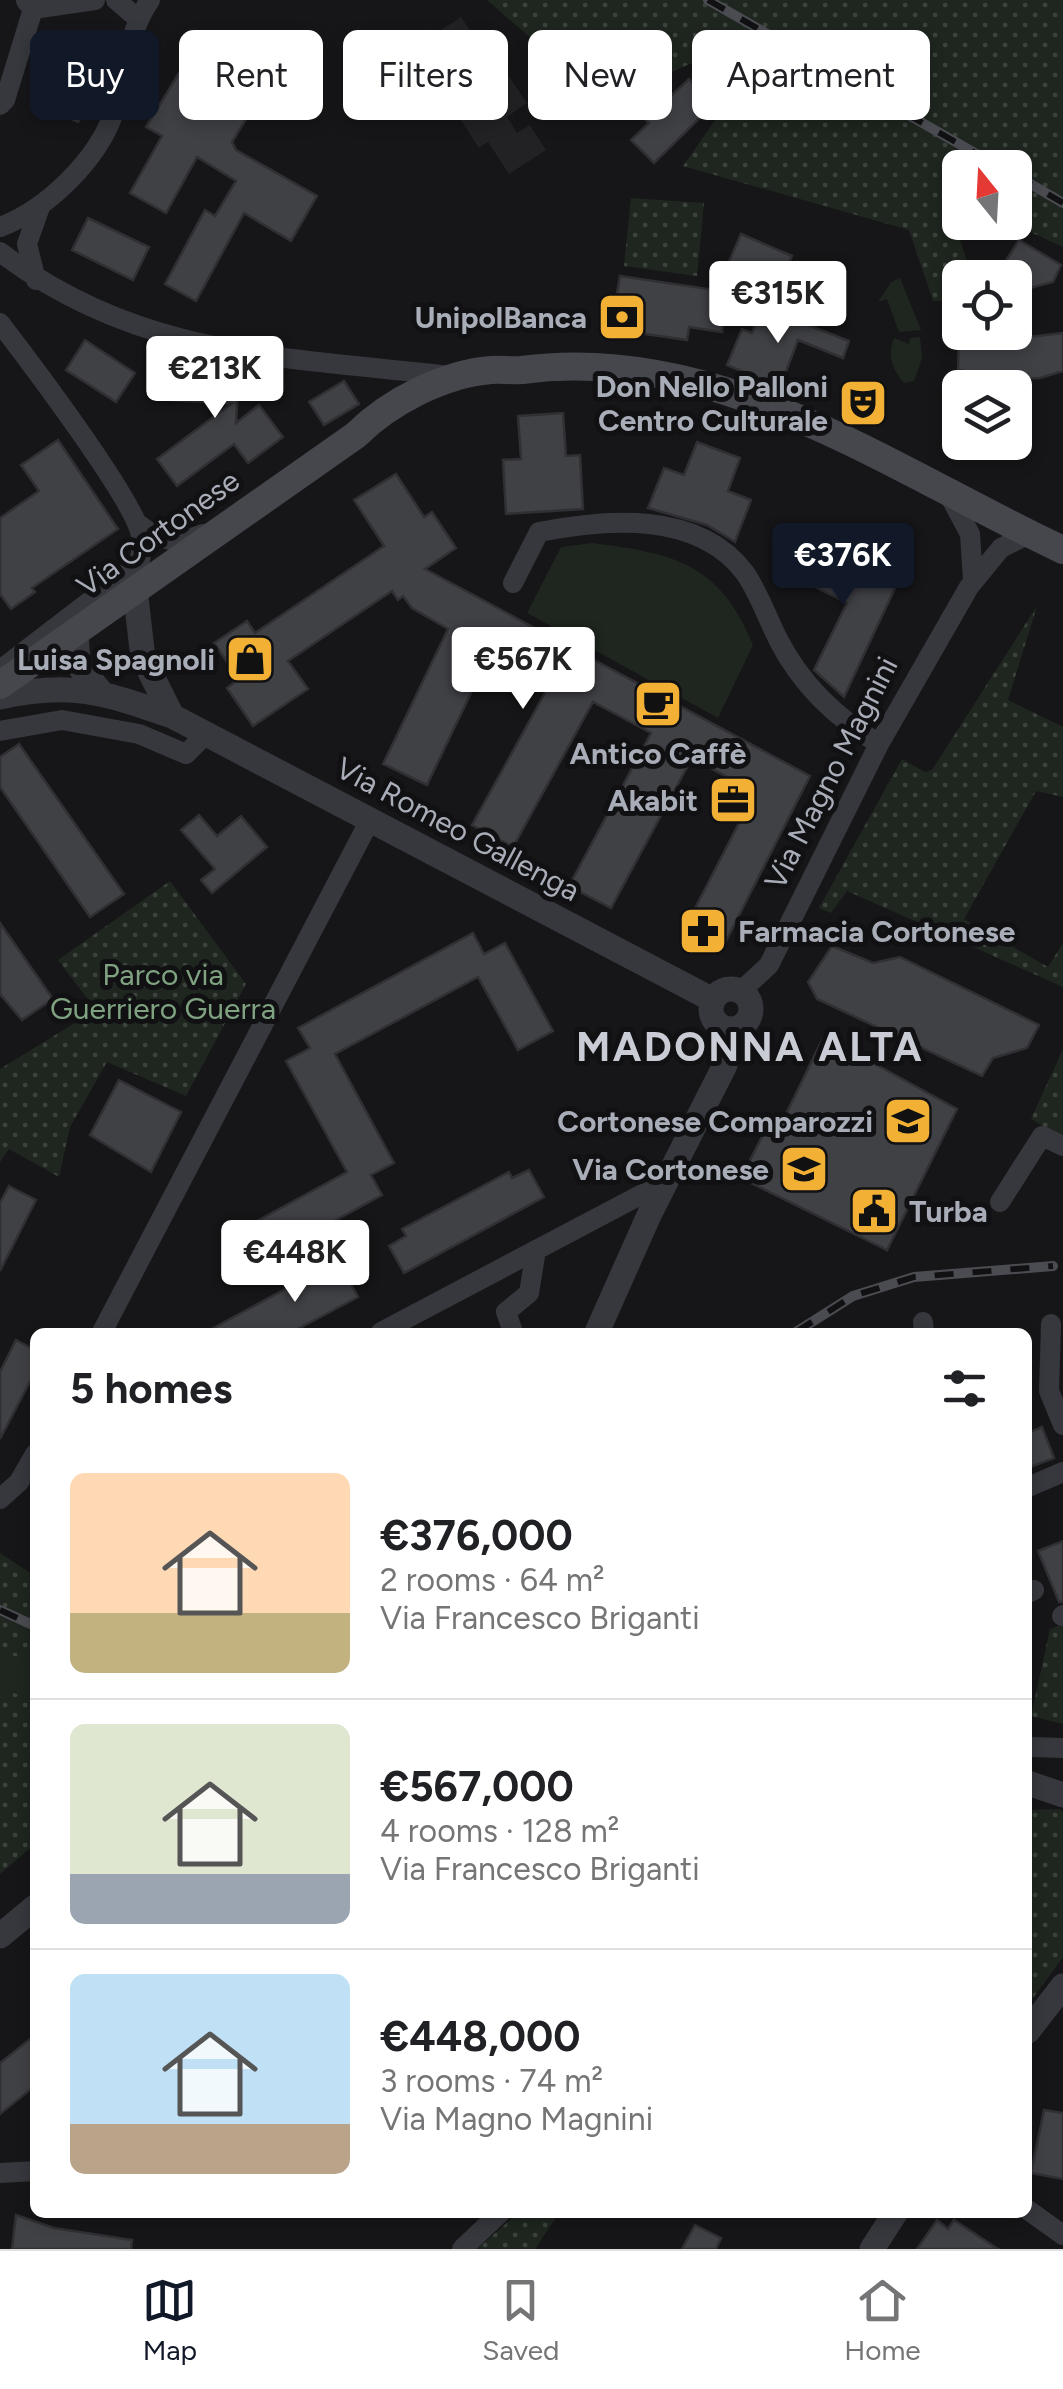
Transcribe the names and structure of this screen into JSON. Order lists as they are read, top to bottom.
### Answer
{
  "streets": {
    "main road": ["Via Cortonese"],
    "street": ["Via Magno Magnini", "Via Romeo Gallenga"]
  },
  "crossings": [
    ["Via Cortonese", "Via Magno Magnini"],
    ["Via Magno Magnini", "Via Romeo Gallenga"]
  ],
  "districts": ["MADONNA ALTA"],
  "parks": ["Parco via Guerriero Guerra"],
  "places": {
    "bank": ["UnipolBanca"],
    "theatre": ["Don Nello Palloni Centro Culturale"],
    "shop": ["Luisa Spagnoli"],
    "cafe": ["Antico Caffè"],
    "office": ["Akabit"],
    "pharmacy": ["Farmacia Cortonese"],
    "school or university": ["Cortonese Comparozzi", "Via Cortonese"],
    "public building": ["Turba"]
  },
  "north": "top",
  "page": {
    "chip": [
      "Buy",
      "Rent",
      "Filters",
      "New",
      "Apartment"
    ],
    "price": [
      "€315K",
      "€213K",
      "€376K",
      "€567K",
      "€448K"
    ],
    "heading": "5 homes",
    "list": [
      {
        "name": "€376,000",
        "note": "2 rooms · 64 m² · Via Francesco Briganti"
      },
      {
        "name": "€567,000",
        "note": "4 rooms · 128 m² · Via Francesco Briganti"
      },
      {
        "name": "€448,000",
        "note": "3 rooms · 74 m² · Via Magno Magnini"
      }
    ],
    "tabs": ["Map", "Saved", "Home"]
  }
}
